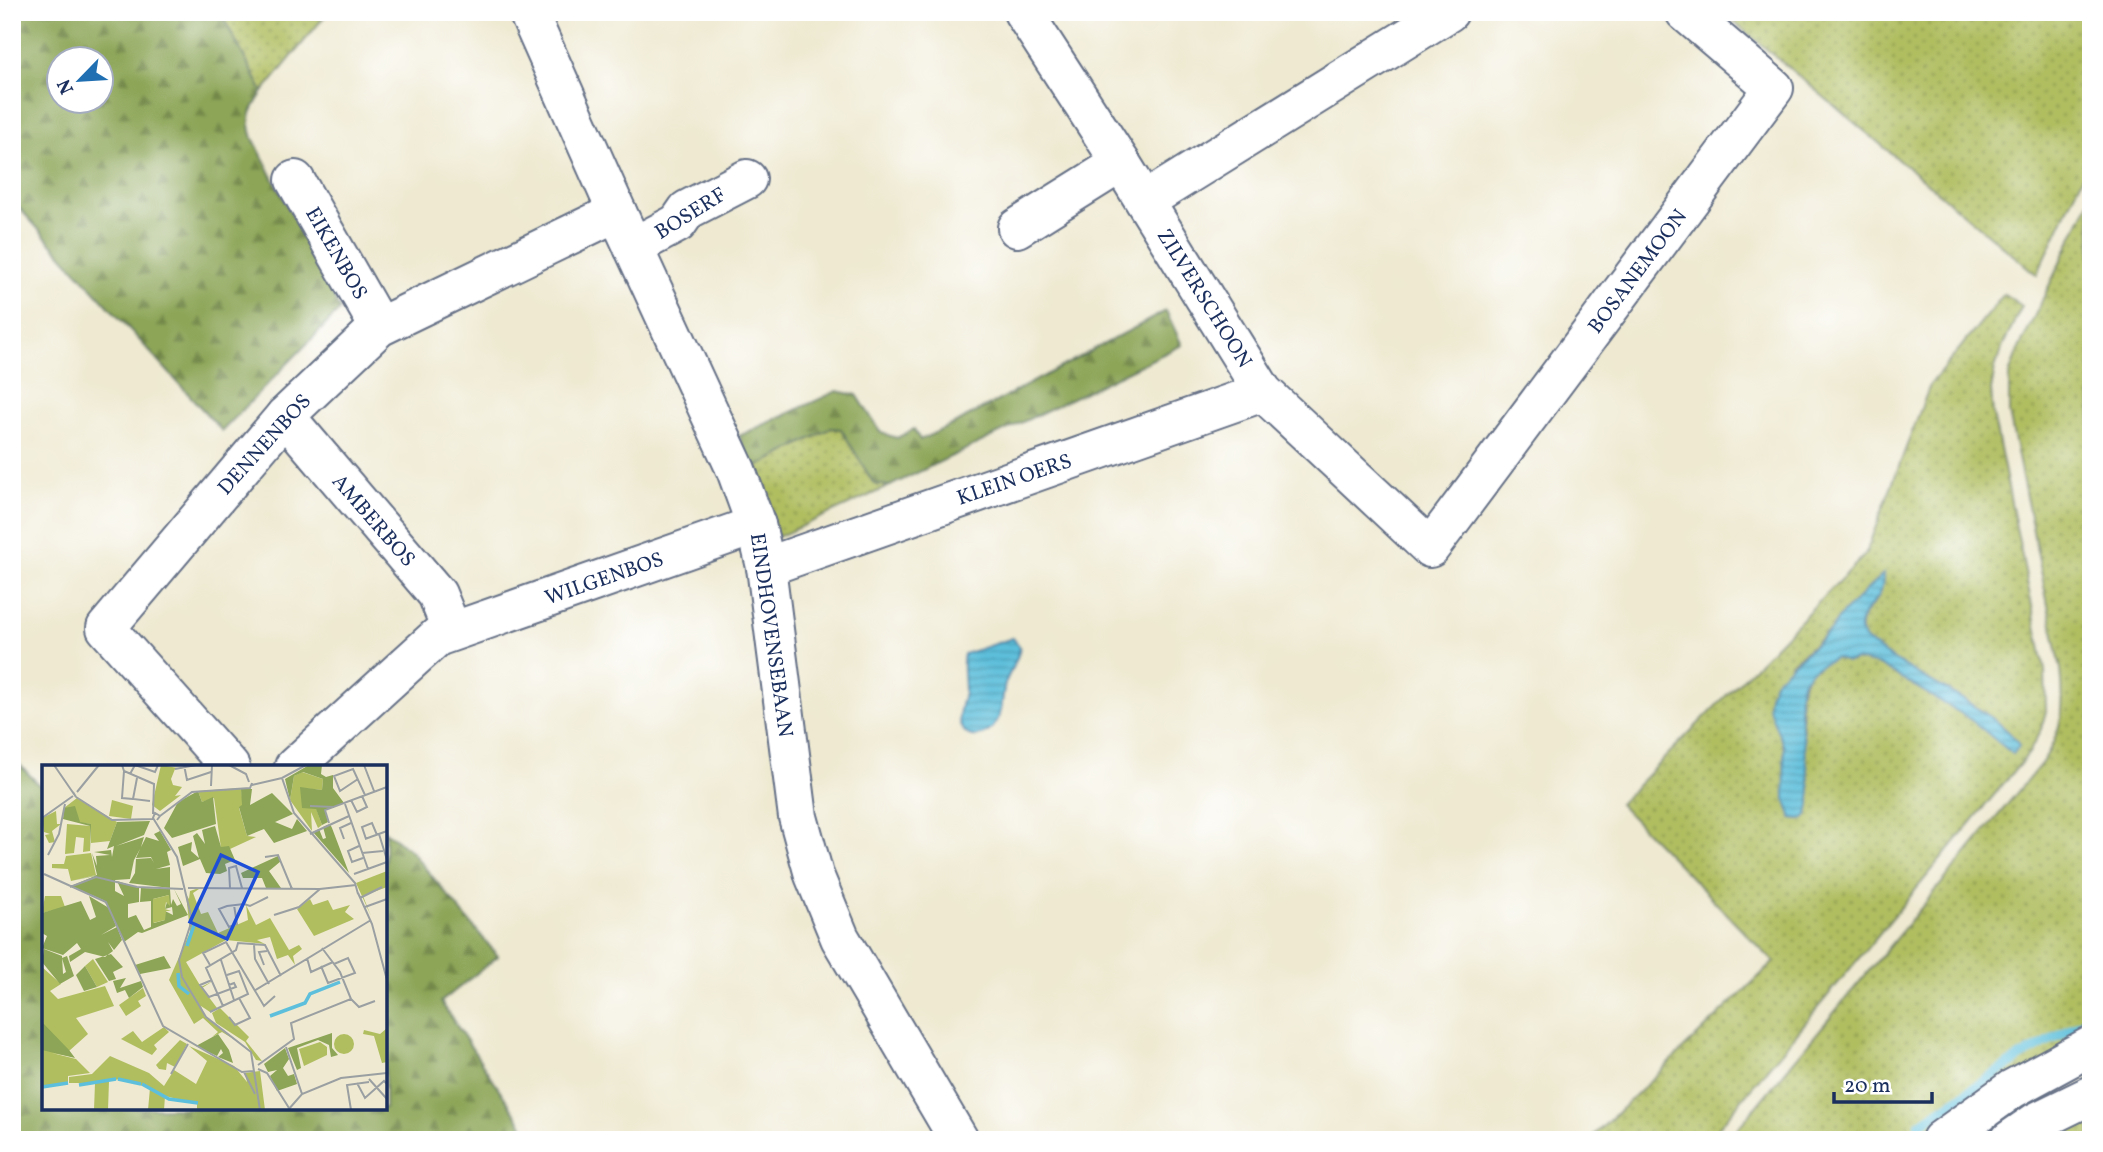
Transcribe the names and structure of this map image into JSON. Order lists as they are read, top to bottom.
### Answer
{
  "streets": {
    "street": [
      "BOSERF",
      "EIKENBOS",
      "BOSANEMOON",
      "ZILVERSCHOON",
      "DENNENBOS",
      "KLEIN OERS",
      "AMBERBOS",
      "WILGENBOS",
      "EINDHOVENSEBAAN"
    ]
  },
  "crossings": [
    ["BOSERF", "EINDHOVENSEBAAN"],
    ["EIKENBOS", "DENNENBOS"],
    ["BOSANEMOON", "ZILVERSCHOON"],
    ["ZILVERSCHOON", "KLEIN OERS"],
    ["DENNENBOS", "AMBERBOS"],
    ["DENNENBOS", "EINDHOVENSEBAAN"],
    ["KLEIN OERS", "EINDHOVENSEBAAN"],
    ["AMBERBOS", "WILGENBOS"],
    ["WILGENBOS", "EINDHOVENSEBAAN"]
  ],
  "scale_bar": "20 m",
  "north": "bottom left"
}
